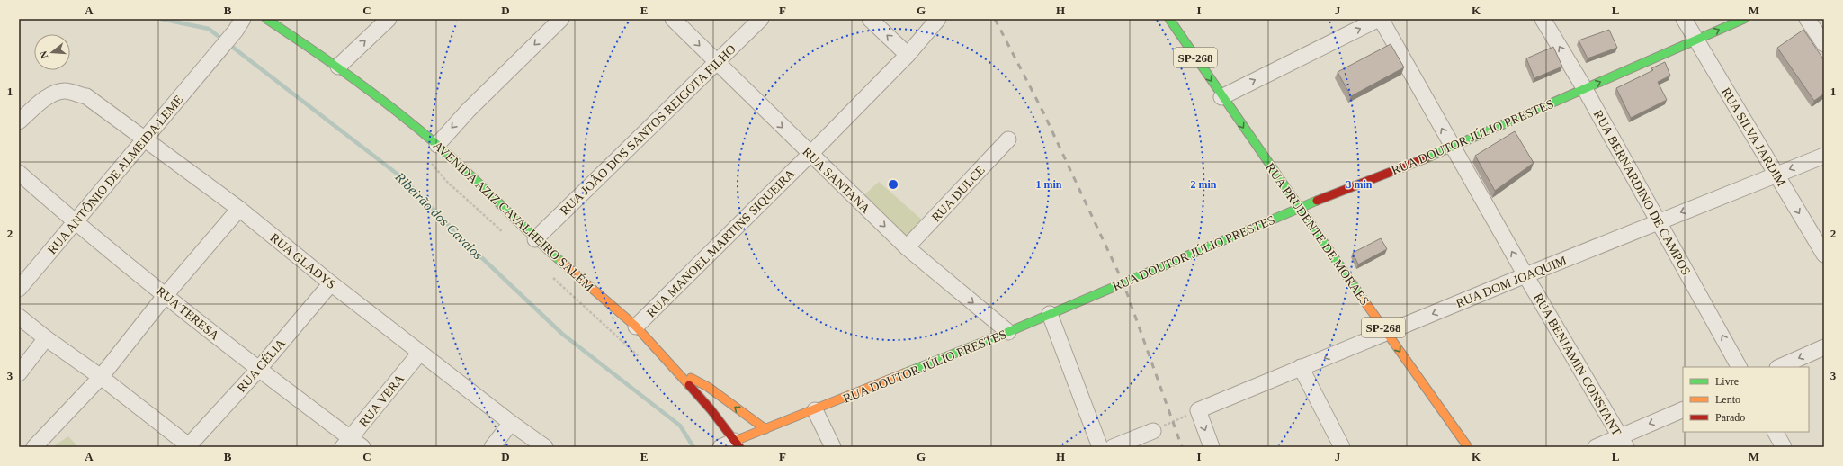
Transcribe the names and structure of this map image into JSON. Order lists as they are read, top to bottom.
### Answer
{
  "streets": {
    "main road": [
      "SP-268",
      "RUA DOUTOR JÚLIO PRESTES",
      "AVENIDA AZIZ CAVALHEIRO SALÉM",
      "RUA PRUDENTE DE MORAES"
    ],
    "street": [
      "RUA JOÃO DOS SANTOS REIGOTA FILHO",
      "RUA SILVA JARDIM",
      "RUA ANTÔNIO DE ALMEIDA LEME",
      "RUA SANTANA",
      "RUA BERNARDINO DE CAMPOS",
      "RUA DULCE",
      "RUA MANOEL MARTINS SIQUEIRA",
      "RUA GLADYS",
      "RUA DOM JOAQUIM",
      "RUA TERESA",
      "RUA BENJAMIN CONSTANT",
      "RUA CÉLIA",
      "RUA VERA"
    ]
  },
  "crossings": [
    ["RUA JOÃO DOS SANTOS REIGOTA FILHO", "RUA SANTANA"],
    ["RUA JOÃO DOS SANTOS REIGOTA FILHO", "AVENIDA AZIZ CAVALHEIRO SALÉM"],
    ["RUA DOUTOR JÚLIO PRESTES", "RUA SILVA JARDIM"],
    ["RUA DOUTOR JÚLIO PRESTES", "RUA SANTANA"],
    ["RUA DOUTOR JÚLIO PRESTES", "RUA BERNARDINO DE CAMPOS"],
    ["RUA DOUTOR JÚLIO PRESTES", "AVENIDA AZIZ CAVALHEIRO SALÉM"],
    ["RUA DOUTOR JÚLIO PRESTES", "RUA PRUDENTE DE MORAES"],
    ["RUA DOUTOR JÚLIO PRESTES", "RUA BENJAMIN CONSTANT"],
    ["RUA SILVA JARDIM", "RUA DOM JOAQUIM"],
    ["RUA ANTÔNIO DE ALMEIDA LEME", "RUA GLADYS"],
    ["RUA ANTÔNIO DE ALMEIDA LEME", "RUA TERESA"],
    ["RUA SANTANA", "RUA DULCE"],
    ["RUA SANTANA", "RUA MANOEL MARTINS SIQUEIRA"],
    ["RUA BERNARDINO DE CAMPOS", "RUA DOM JOAQUIM"],
    ["AVENIDA AZIZ CAVALHEIRO SALÉM", "RUA MANOEL MARTINS SIQUEIRA"],
    ["RUA PRUDENTE DE MORAES", "RUA DOM JOAQUIM"],
    ["RUA GLADYS", "RUA CÉLIA"],
    ["RUA GLADYS", "RUA VERA"],
    ["RUA DOM JOAQUIM", "RUA BENJAMIN CONSTANT"],
    ["RUA TERESA", "RUA CÉLIA"],
    ["RUA TERESA", "RUA VERA"]
  ],
  "one_way": [
    "RUA SANTANA",
    "RUA BERNARDINO DE CAMPOS",
    "RUA PRUDENTE DE MORAES",
    "RUA DOM JOAQUIM",
    "RUA BENJAMIN CONSTANT"
  ],
  "water": ["Ribeirão dos Cavalos"],
  "legend": ["Livre", "Lento", "Parado"],
  "north": "left",
  "grid": {
    "columns": [
      "A",
      "B",
      "C",
      "D",
      "E",
      "F",
      "G",
      "H",
      "I",
      "J",
      "K",
      "L",
      "M"
    ],
    "rows": ["1", "2", "3"]
  },
  "rings": ["1 min", "2 min", "3 min"]
}
